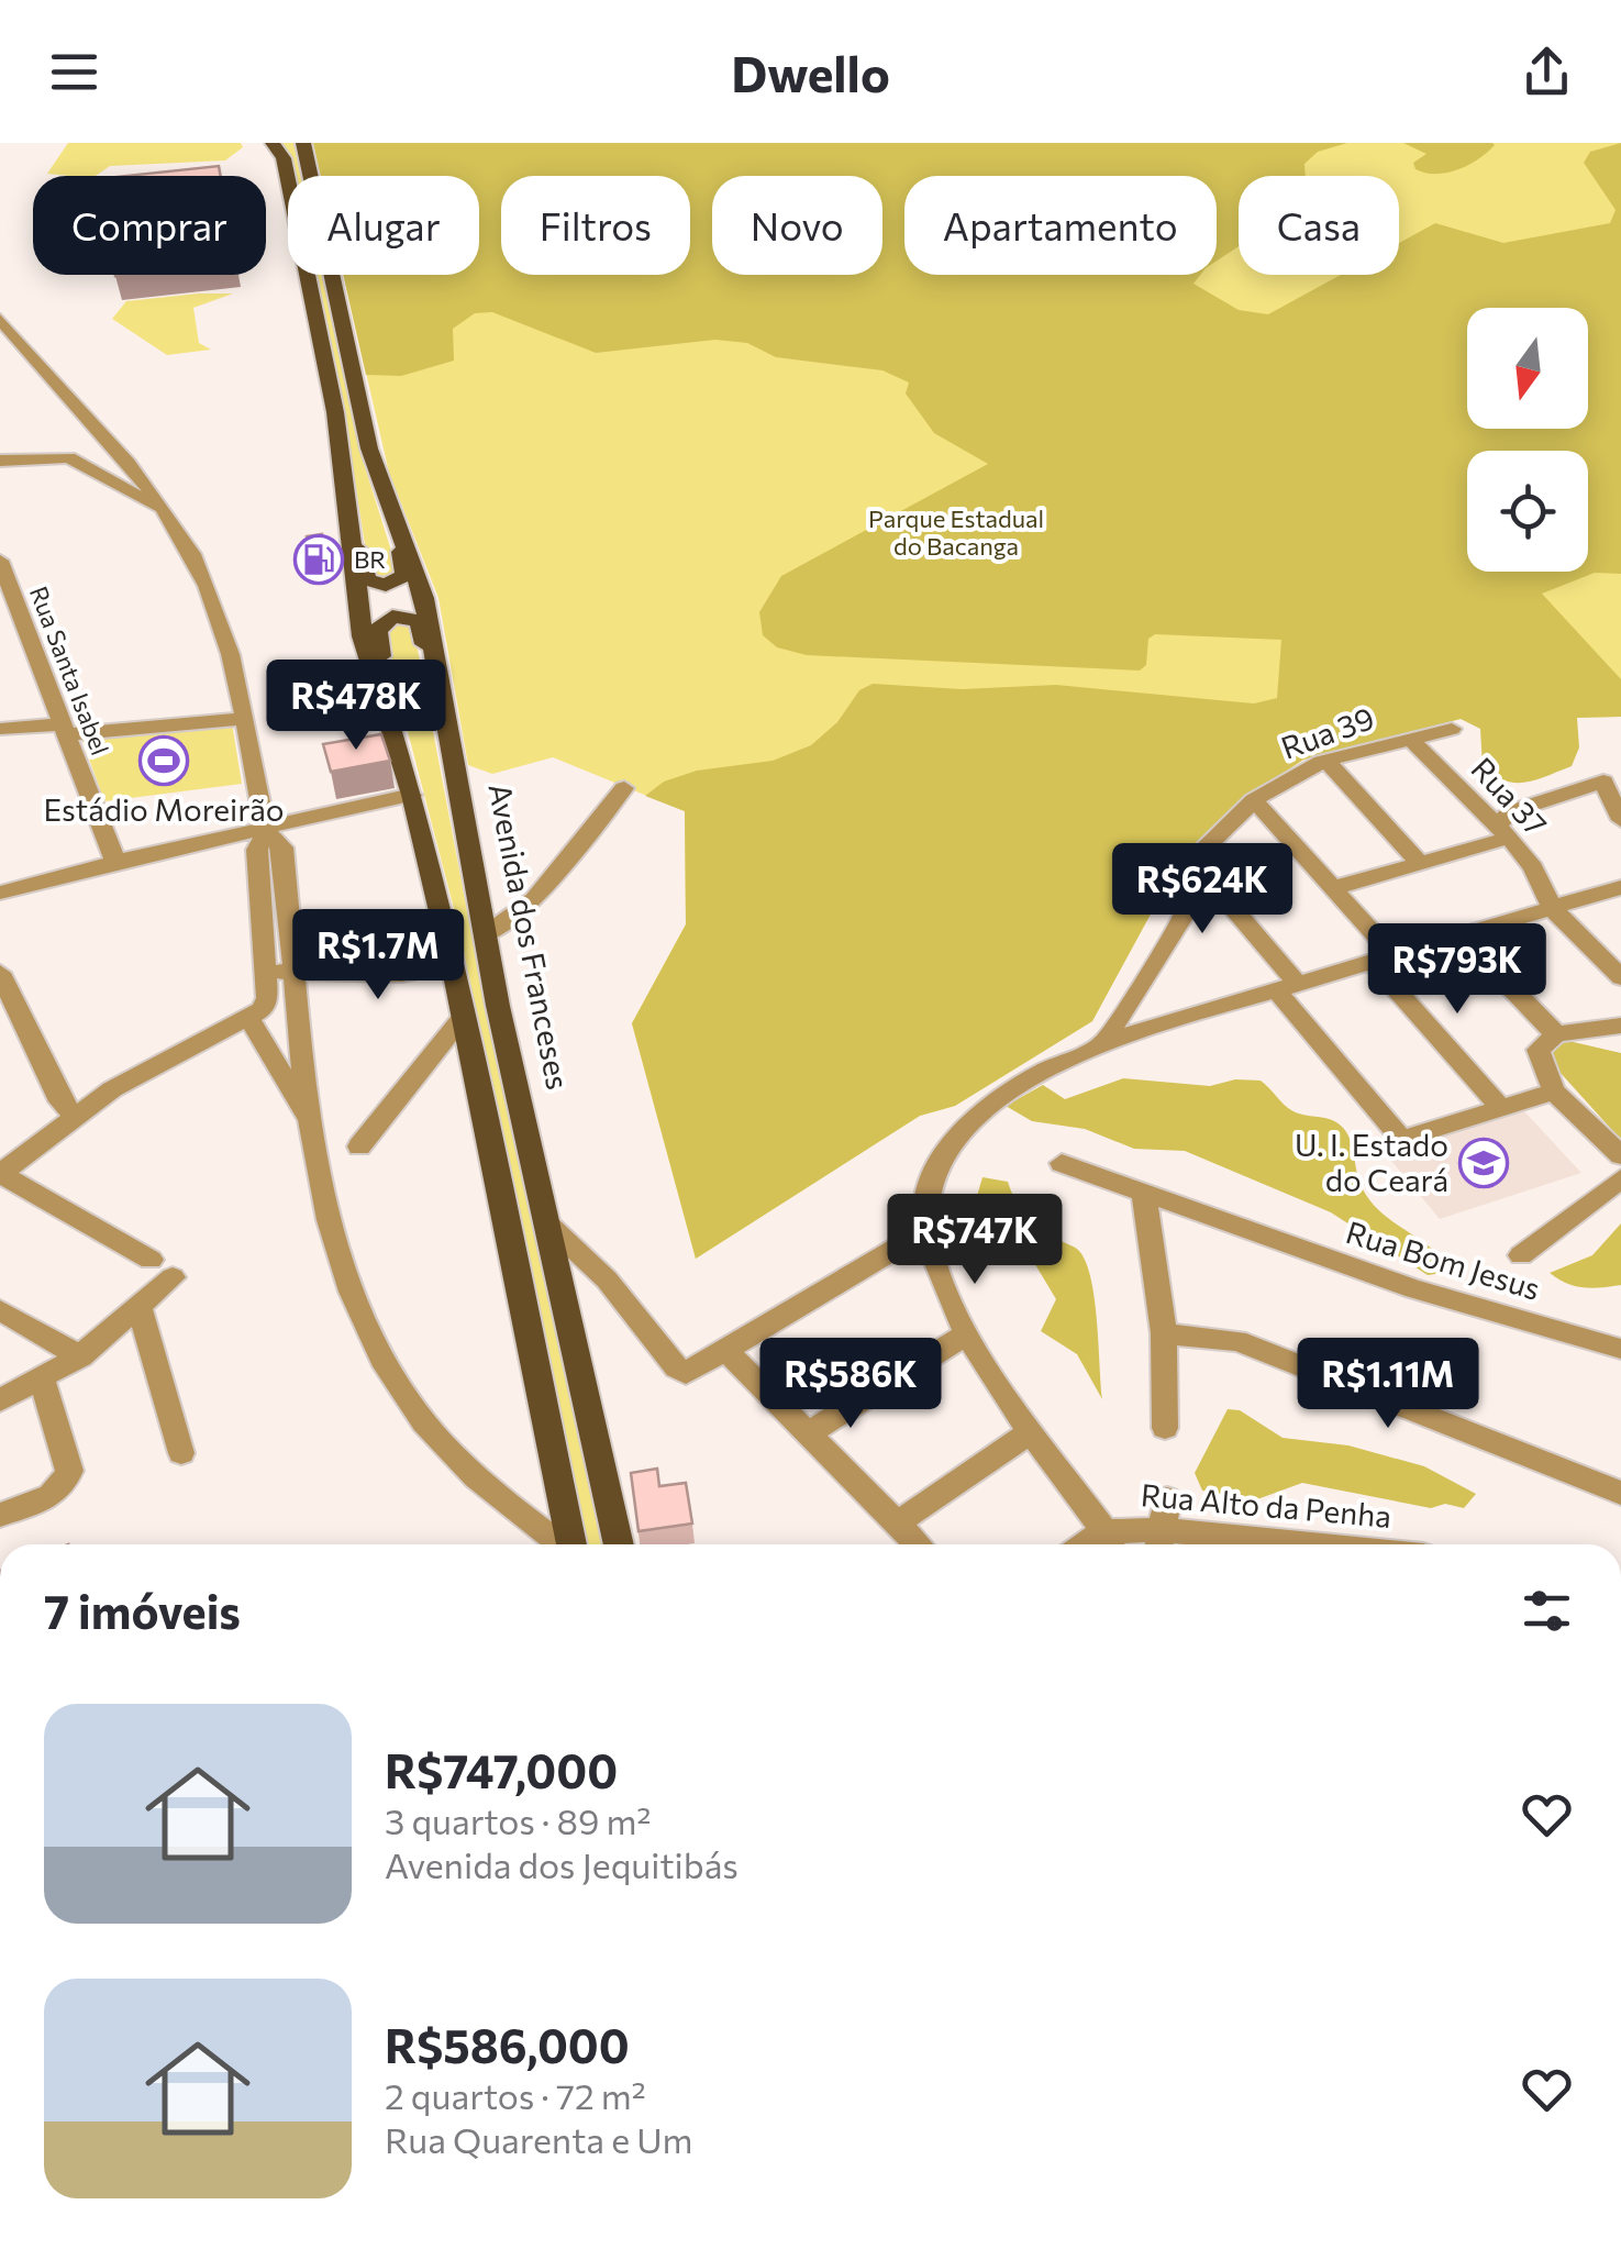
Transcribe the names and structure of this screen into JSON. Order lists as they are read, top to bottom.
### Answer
{
  "streets": {
    "main road": ["Avenida dos Franceses"],
    "street": [
      "Rua Santa Isabel",
      "Rua 39",
      "Rua 37",
      "Rua Bom Jesus",
      "Rua Alto da Penha"
    ]
  },
  "crossings": [
    ["Rua 39", "Rua 37"]
  ],
  "parks": ["Parque Estadual do Bacanga"],
  "places": {
    "fuel station": ["BR"],
    "sports": ["Estádio Moreirão"],
    "school or university": ["U. I. Estado do Ceará"]
  },
  "north": "bottom",
  "page": {
    "header": "Dwello",
    "chip": [
      "Comprar",
      "Alugar",
      "Filtros",
      "Novo",
      "Apartamento",
      "Casa"
    ],
    "price": [
      "R$478K",
      "R$624K",
      "R$1.7M",
      "R$793K",
      "R$747K",
      "R$586K",
      "R$1.11M"
    ],
    "heading": "7 imóveis",
    "list": [
      {
        "name": "R$747,000",
        "note": "3 quartos · 89 m² · Avenida dos Jequitibás"
      },
      {
        "name": "R$586,000",
        "note": "2 quartos · 72 m² · Rua Quarenta e Um"
      }
    ]
  }
}
